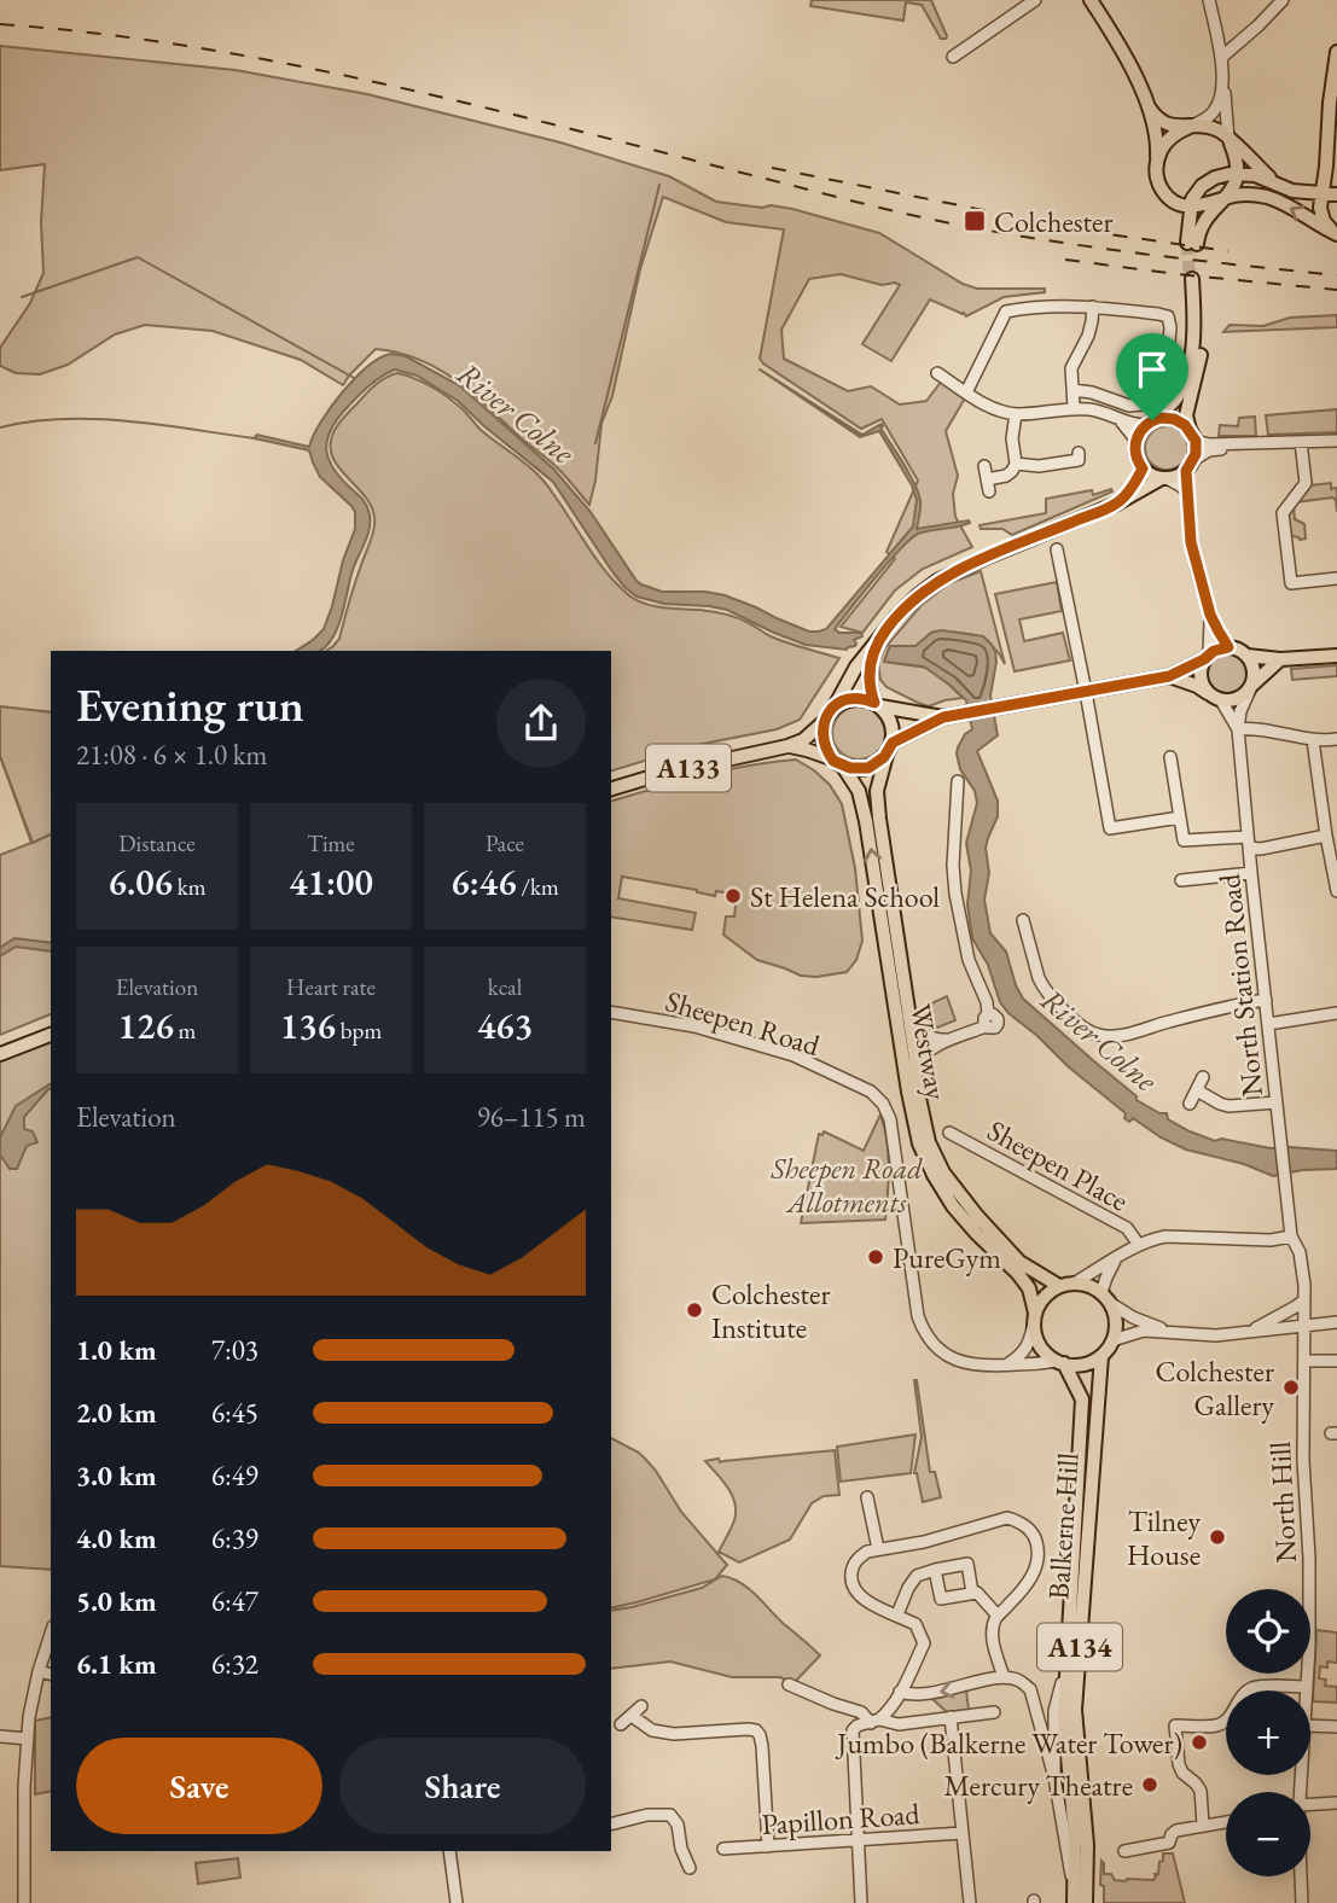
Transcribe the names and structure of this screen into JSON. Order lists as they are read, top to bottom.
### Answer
{
  "streets": {
    "main road": [
      "A133",
      "Westway",
      "Balkerne Hill",
      "A134"
    ],
    "street": [
      "North Station Road",
      "Sheepen Road",
      "Sheepen Place",
      "North Hill",
      "Papillon Road"
    ]
  },
  "crossings": [
    ["A133", "Westway"],
    ["A133", "A134"],
    ["North Station Road", "North Hill"],
    ["Sheepen Road", "Westway"],
    ["Sheepen Road", "Balkerne Hill"],
    ["Sheepen Road", "A134"],
    ["Westway", "Balkerne Hill"],
    ["Westway", "A134"],
    ["Balkerne Hill", "A134"]
  ],
  "water": ["River Colne"],
  "parks": ["Sheepen Road Allotments"],
  "places": {
    "transit": ["Colchester"],
    "other": [
      "St Helena School",
      "PureGym",
      "Colchester Institute",
      "Colchester Gallery",
      "Tilney House",
      "Jumbo (Balkerne Water Tower)",
      "Mercury Theatre"
    ]
  },
  "page": {
    "heading": ["Evening run", "21:08 · 6 × 1.0 km"],
    "stats": [
      ["Distance", "6.06 km"],
      ["Time", "41:00"],
      ["Pace", "6:46 /km"],
      ["Elevation", "126 m"],
      ["Heart rate", "136 bpm"],
      ["kcal", "463"]
    ],
    "chart": ["Elevation", "96–115 m"],
    "list": [
      {
        "name": "1.0 km",
        "note": "7:03"
      },
      {
        "name": "2.0 km",
        "note": "6:45"
      },
      {
        "name": "3.0 km",
        "note": "6:49"
      },
      {
        "name": "4.0 km",
        "note": "6:39"
      },
      {
        "name": "5.0 km",
        "note": "6:47"
      },
      {
        "name": "6.1 km",
        "note": "6:32"
      }
    ],
    "map_buttons": ["+", "−"],
    "buttons": ["Save", "Share"]
  }
}
